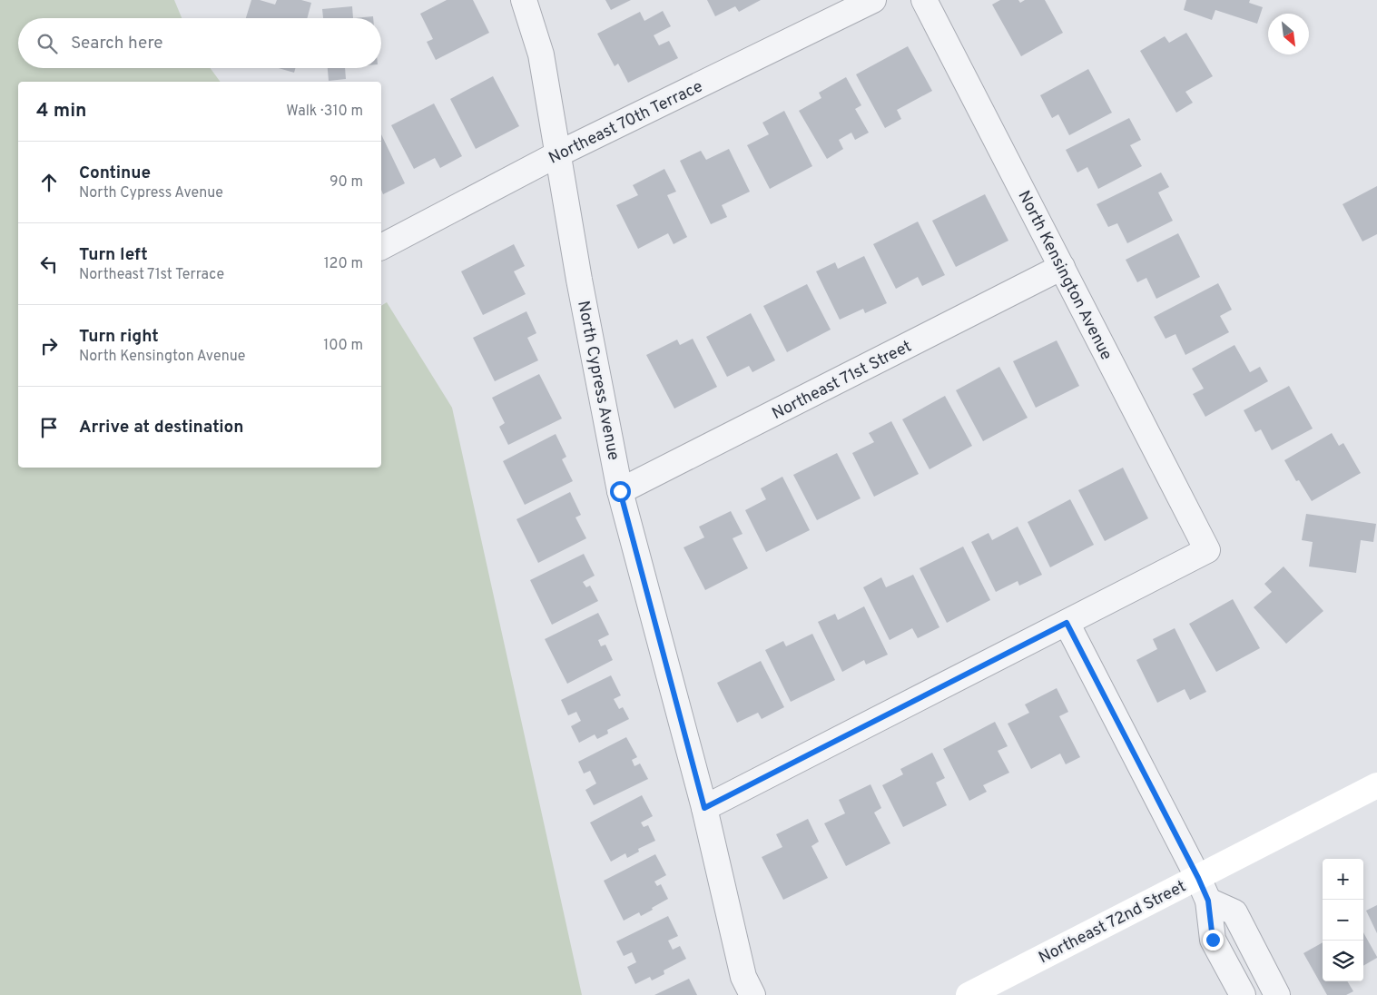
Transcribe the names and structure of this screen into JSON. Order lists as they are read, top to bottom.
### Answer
{
  "streets": {
    "main road": ["Northeast 72nd Street"],
    "street": [
      "Northeast 70th Terrace",
      "North Kensington Avenue",
      "Northeast 71st Street",
      "North Cypress Avenue"
    ]
  },
  "crossings": [
    ["Northeast 70th Terrace", "North Cypress Avenue"],
    ["North Kensington Avenue", "Northeast 71st Street"],
    ["Northeast 71st Street", "North Cypress Avenue"]
  ],
  "north": "bottom right",
  "page": {
    "search": "Search here",
    "heading": ["4 min", "Walk · 310 m"],
    "list": [
      ["Continue", "North Cypress Avenue", "90 m"],
      ["Turn left", "Northeast 71st Terrace", "120 m"],
      ["Turn right", "North Kensington Avenue", "100 m"],
      "Arrive at destination"
    ],
    "map_buttons": ["+", "−"]
  }
}
